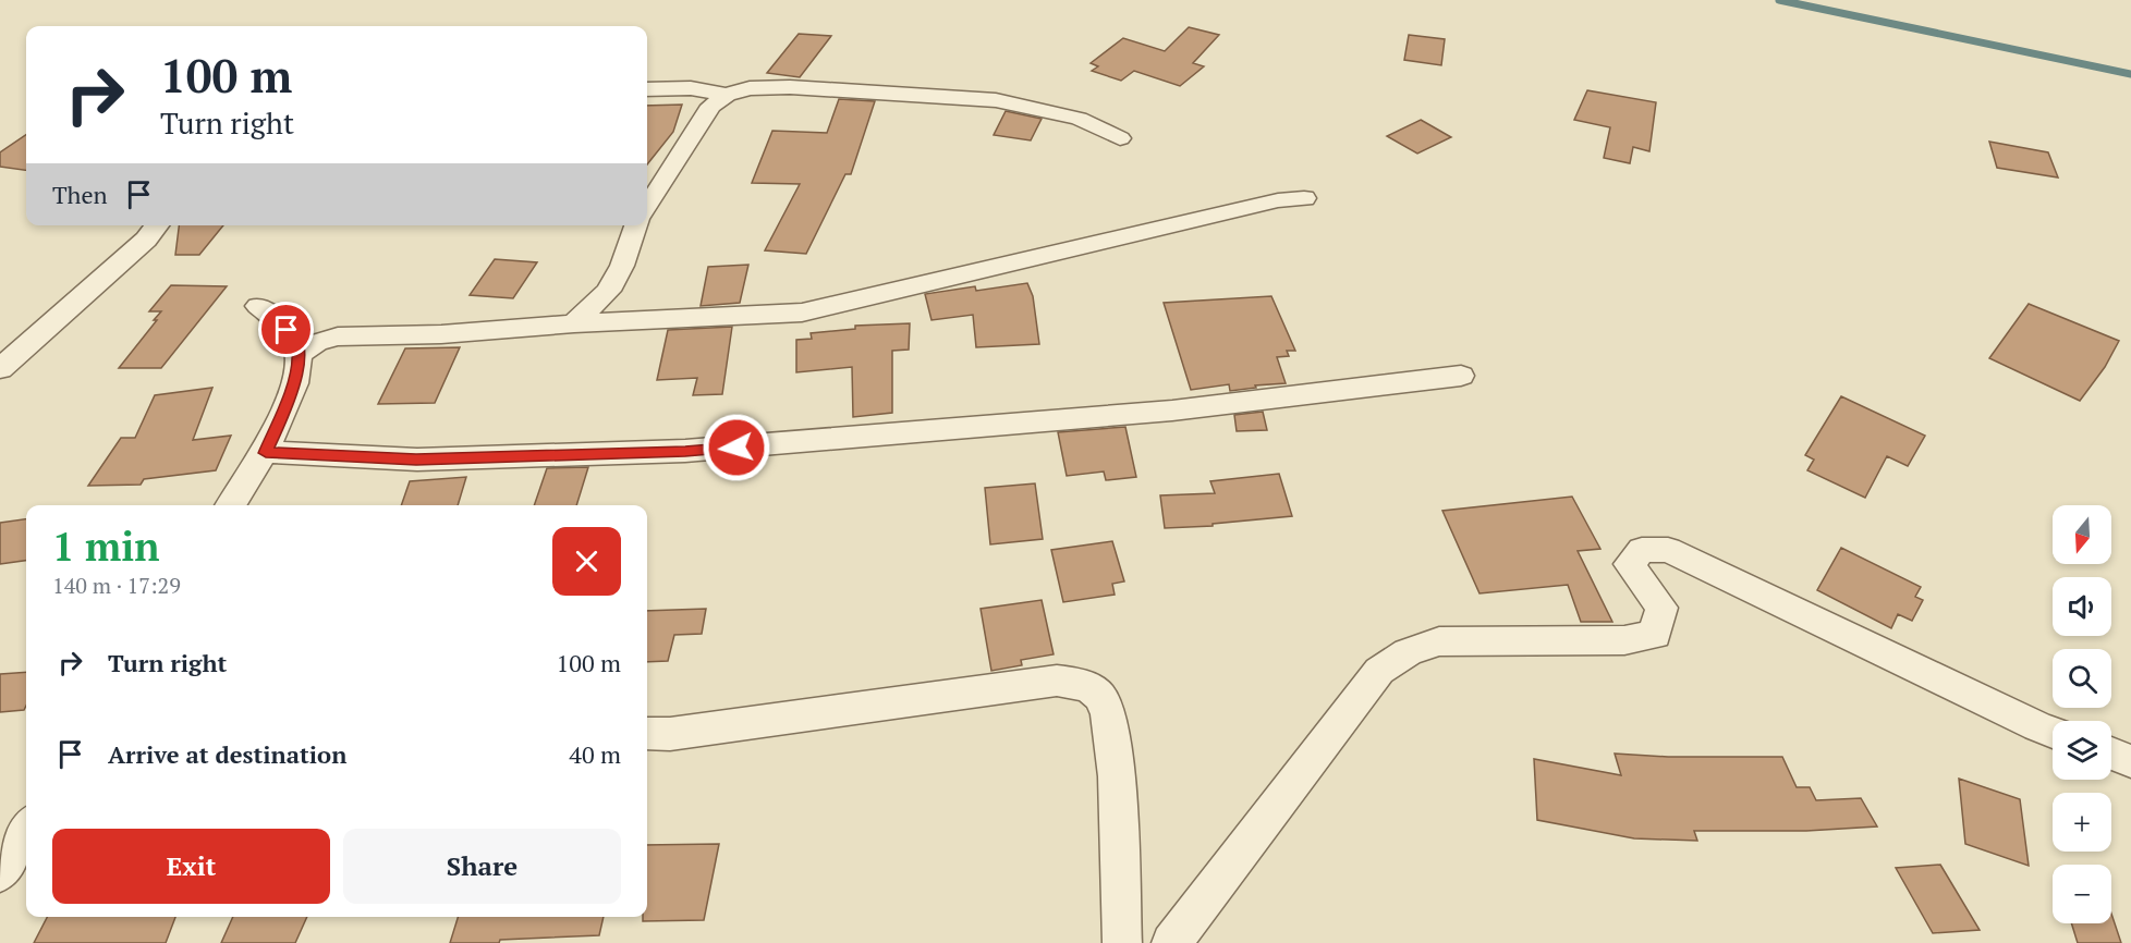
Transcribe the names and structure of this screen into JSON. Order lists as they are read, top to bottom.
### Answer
{
  "north": "bottom",
  "page": {
    "turn": ["100 m", "Turn right"],
    "then": "Then",
    "map_buttons": ["+", "−"],
    "heading": ["1 min", "140 m · 17:29"],
    "list": [
      {
        "name": "Turn right",
        "value": "100 m"
      },
      {
        "name": "Arrive at destination",
        "value": "40 m"
      }
    ],
    "buttons": ["Exit", "Share"]
  }
}
